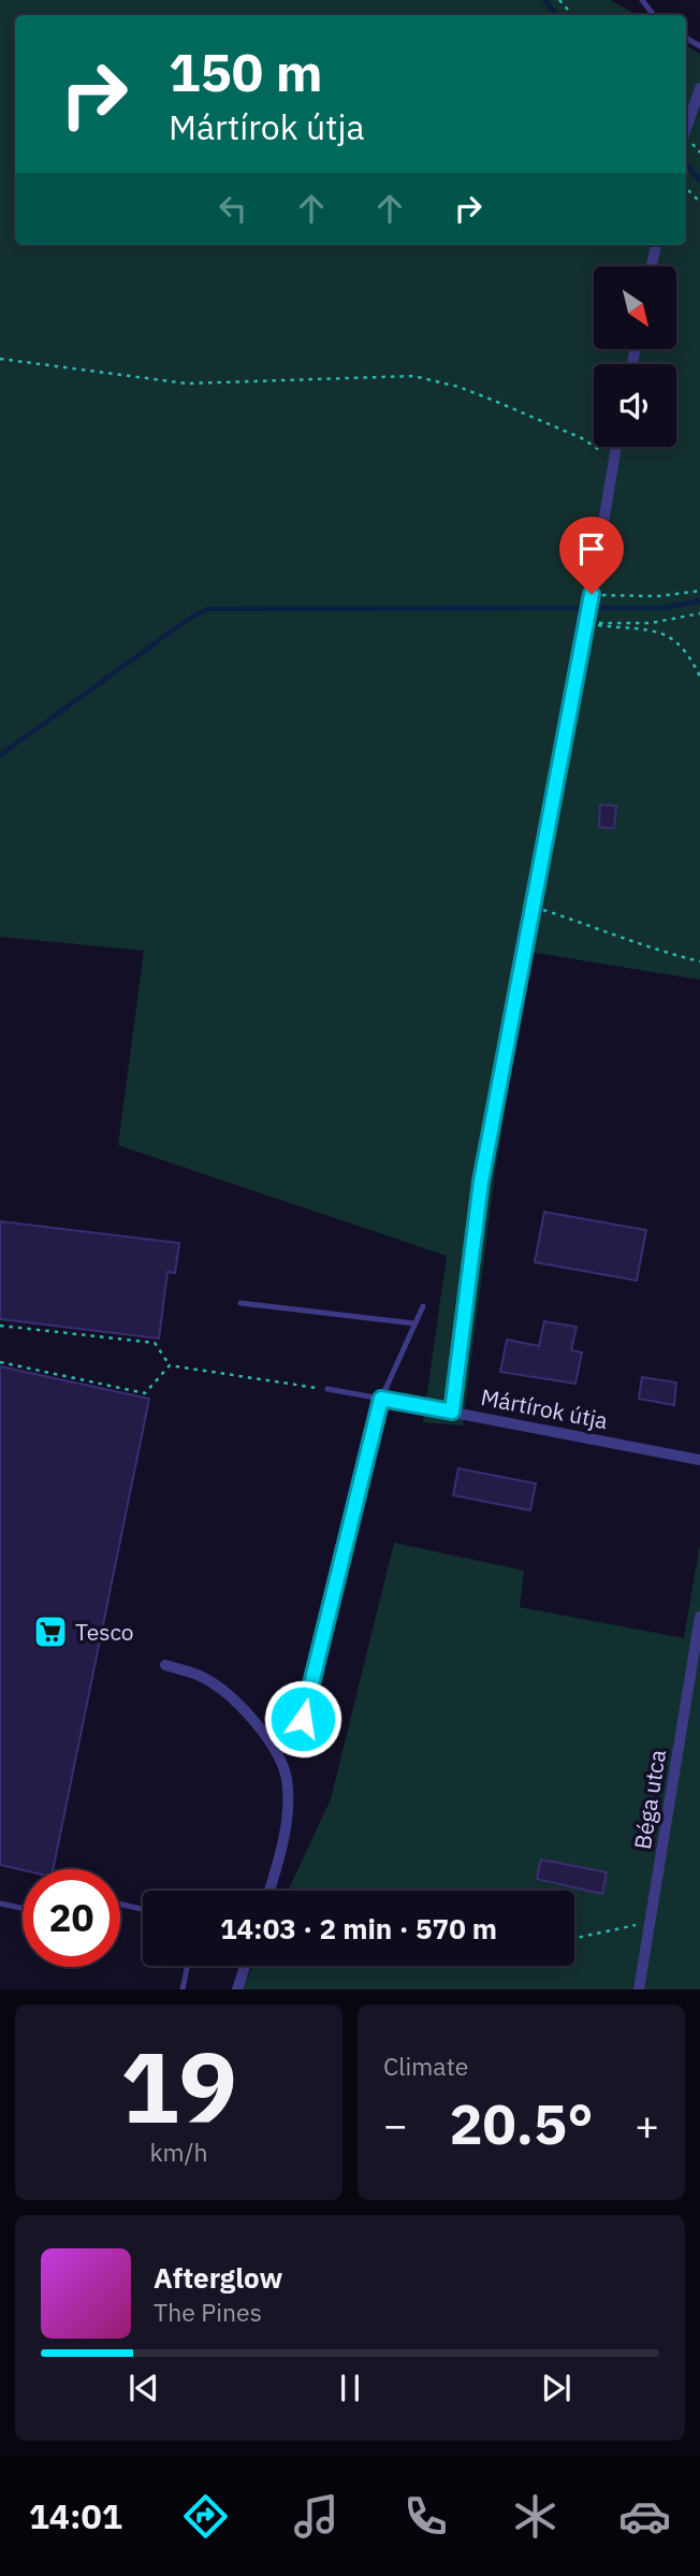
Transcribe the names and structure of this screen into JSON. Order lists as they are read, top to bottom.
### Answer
{
  "streets": {
    "street": ["Mártírok útja", "Béga utca"]
  },
  "places": {
    "supermarket": ["Tesco"]
  },
  "north": "bottom right",
  "page": {
    "turn": ["150 m", "Mártírok útja"],
    "limit": "20",
    "trip": "14:03 · 2 min · 570 m",
    "tile": [
      ["19", "km/h"],
      "Climate"
    ],
    "heat": ["−", "20.5°", "+"],
    "song": ["Afterglow", "The Pines"],
    "tabs": "14:01"
  }
}
